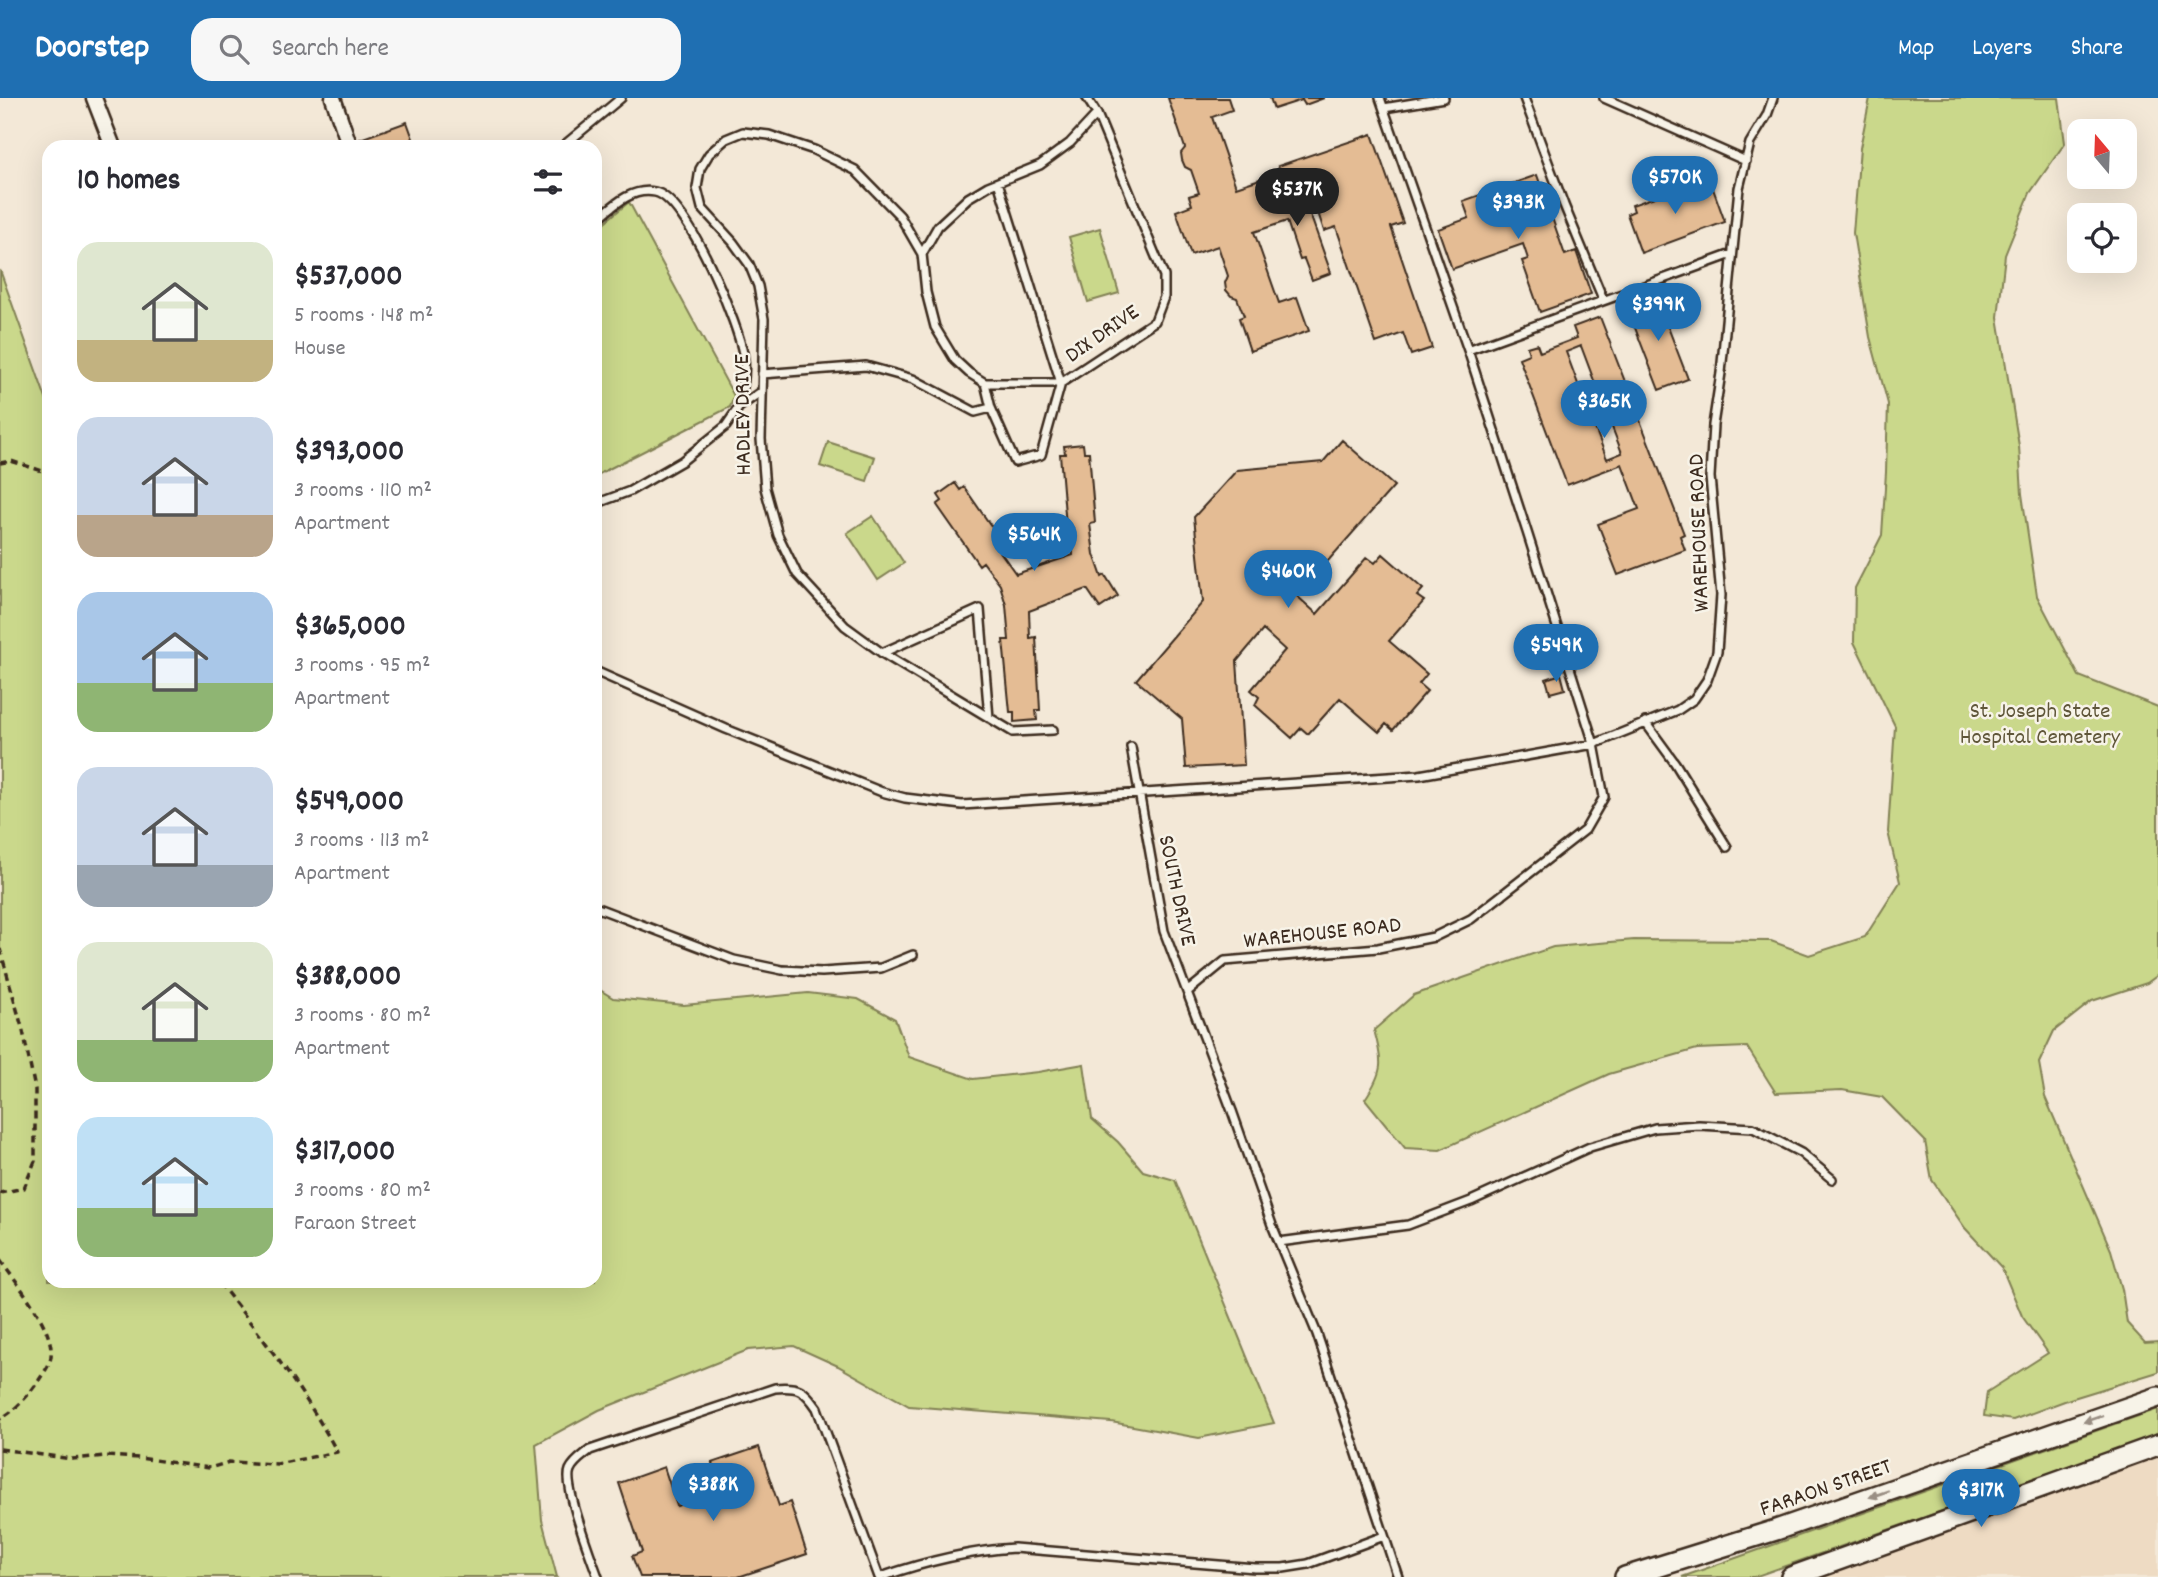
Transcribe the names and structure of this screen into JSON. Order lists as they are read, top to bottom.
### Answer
{
  "streets": {
    "main road": ["FARAON STREET"],
    "lane": [
      "DIX DRIVE",
      "HADLEY DRIVE",
      "WAREHOUSE ROAD",
      "SOUTH DRIVE"
    ]
  },
  "crossings": [
    ["WAREHOUSE ROAD", "SOUTH DRIVE"]
  ],
  "parks": ["St. Joseph State Hospital Cemetery"],
  "north": "top",
  "page": {
    "header": "Doorstep",
    "search": "Search here",
    "nav": ["Map", "Layers", "Share"],
    "heading": "10 homes",
    "price": [
      "$570K",
      "$537K",
      "$393K",
      "$399K",
      "$365K",
      "$564K",
      "$460K",
      "$549K",
      "$388K",
      "$317K"
    ],
    "list": [
      {
        "name": "$537,000",
        "note": "5 rooms · 148 m² · House"
      },
      {
        "name": "$393,000",
        "note": "3 rooms · 110 m² · Apartment"
      },
      {
        "name": "$365,000",
        "note": "3 rooms · 95 m² · Apartment"
      },
      {
        "name": "$549,000",
        "note": "3 rooms · 113 m² · Apartment"
      },
      {
        "name": "$388,000",
        "note": "3 rooms · 80 m² · Apartment"
      },
      {
        "name": "$317,000",
        "note": "3 rooms · 80 m² · Faraon Street"
      }
    ]
  }
}
